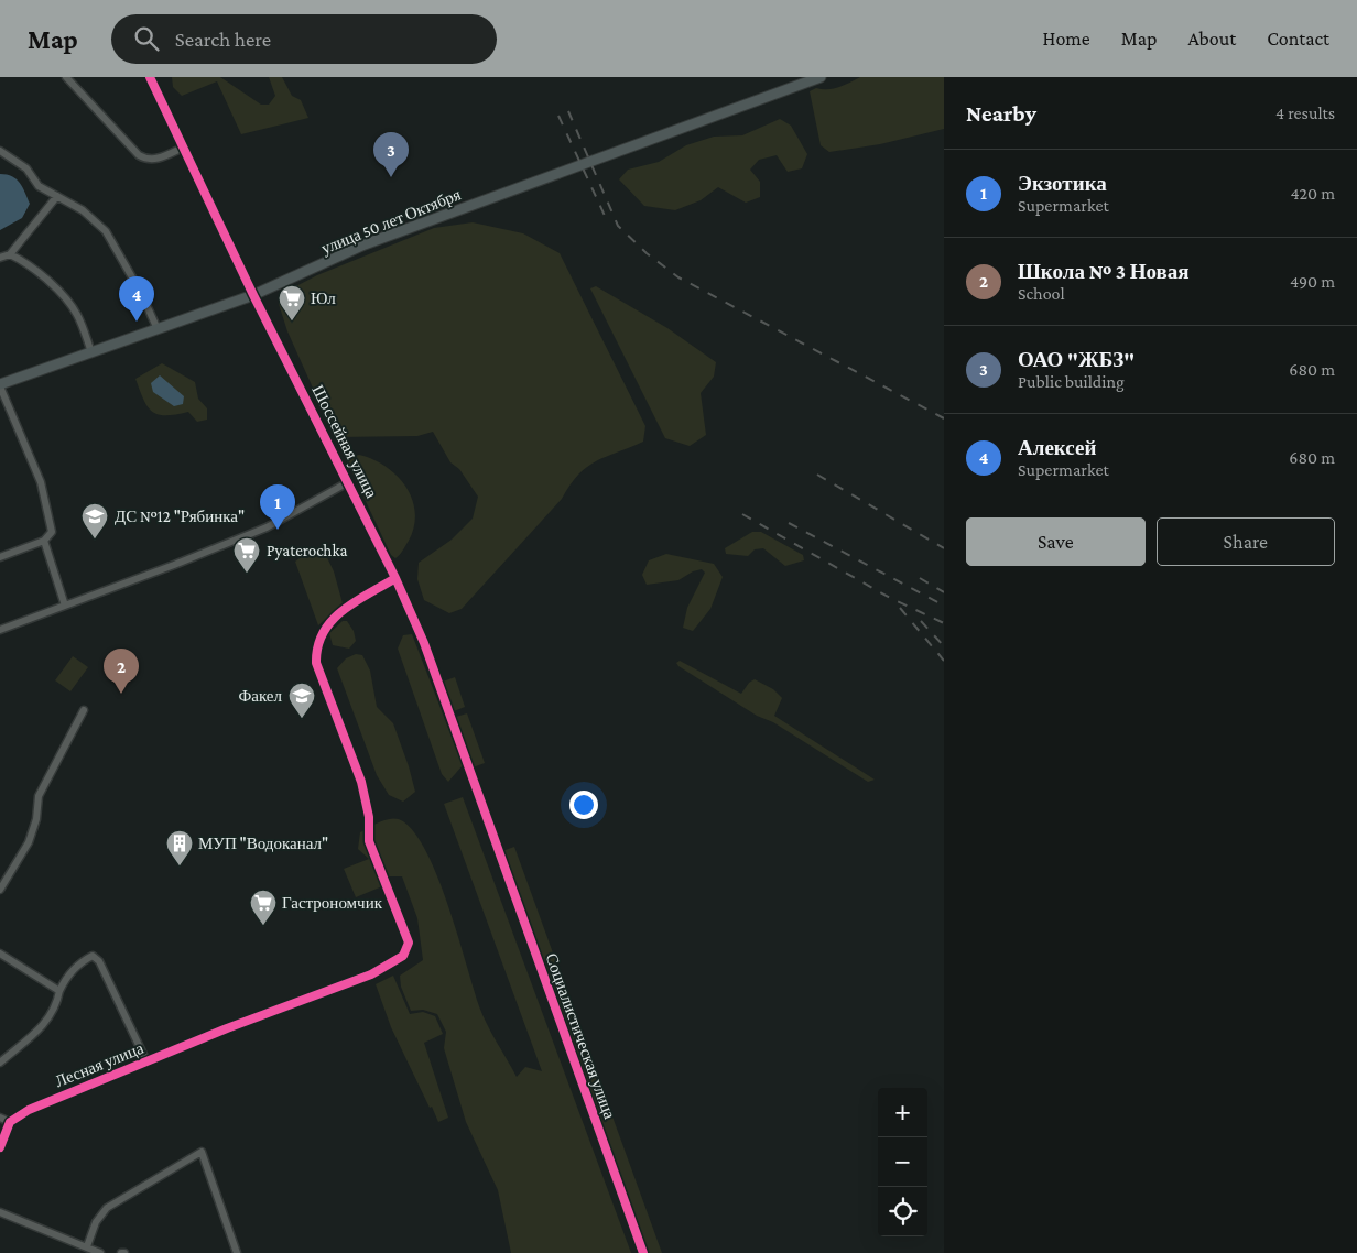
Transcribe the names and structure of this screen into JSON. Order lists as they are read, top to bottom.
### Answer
{
  "streets": {
    "main road": ["улица 50 лет Октября"],
    "street": ["Шоссейная улица", "Социалистическая улица", "Лесная улица"]
  },
  "crossings": [
    ["улица 50 лет Октября", "Шоссейная улица"],
    ["Шоссейная улица", "Социалистическая улица"],
    ["Шоссейная улица", "Лесная улица"]
  ],
  "places": {
    "supermarket": ["Юл", "Pyaterochka", "Гастрономчик"],
    "school or university": ["ДС №12 \"Рябинка\"", "Факел"],
    "building": ["МУП \"Водоканал\""]
  },
  "page": {
    "header": "Map",
    "search": "Search here",
    "nav": [
      "Home",
      "Map",
      "About",
      "Contact"
    ],
    "heading": ["Nearby", "4 results"],
    "pins": [
      "3",
      "4",
      "1",
      "2"
    ],
    "list": [
      {
        "mark": "1",
        "name": "Экзотика",
        "note": "Supermarket",
        "value": "420 m"
      },
      {
        "mark": "2",
        "name": "Школа № 3 Новая",
        "note": "School",
        "value": "490 m"
      },
      {
        "mark": "3",
        "name": "ОАО \"ЖБЗ\"",
        "note": "Public building",
        "value": "680 m"
      },
      {
        "mark": "4",
        "name": "Алексей",
        "note": "Supermarket",
        "value": "680 m"
      }
    ],
    "buttons": ["Save", "Share"],
    "map_buttons": ["+", "−"]
  }
}
